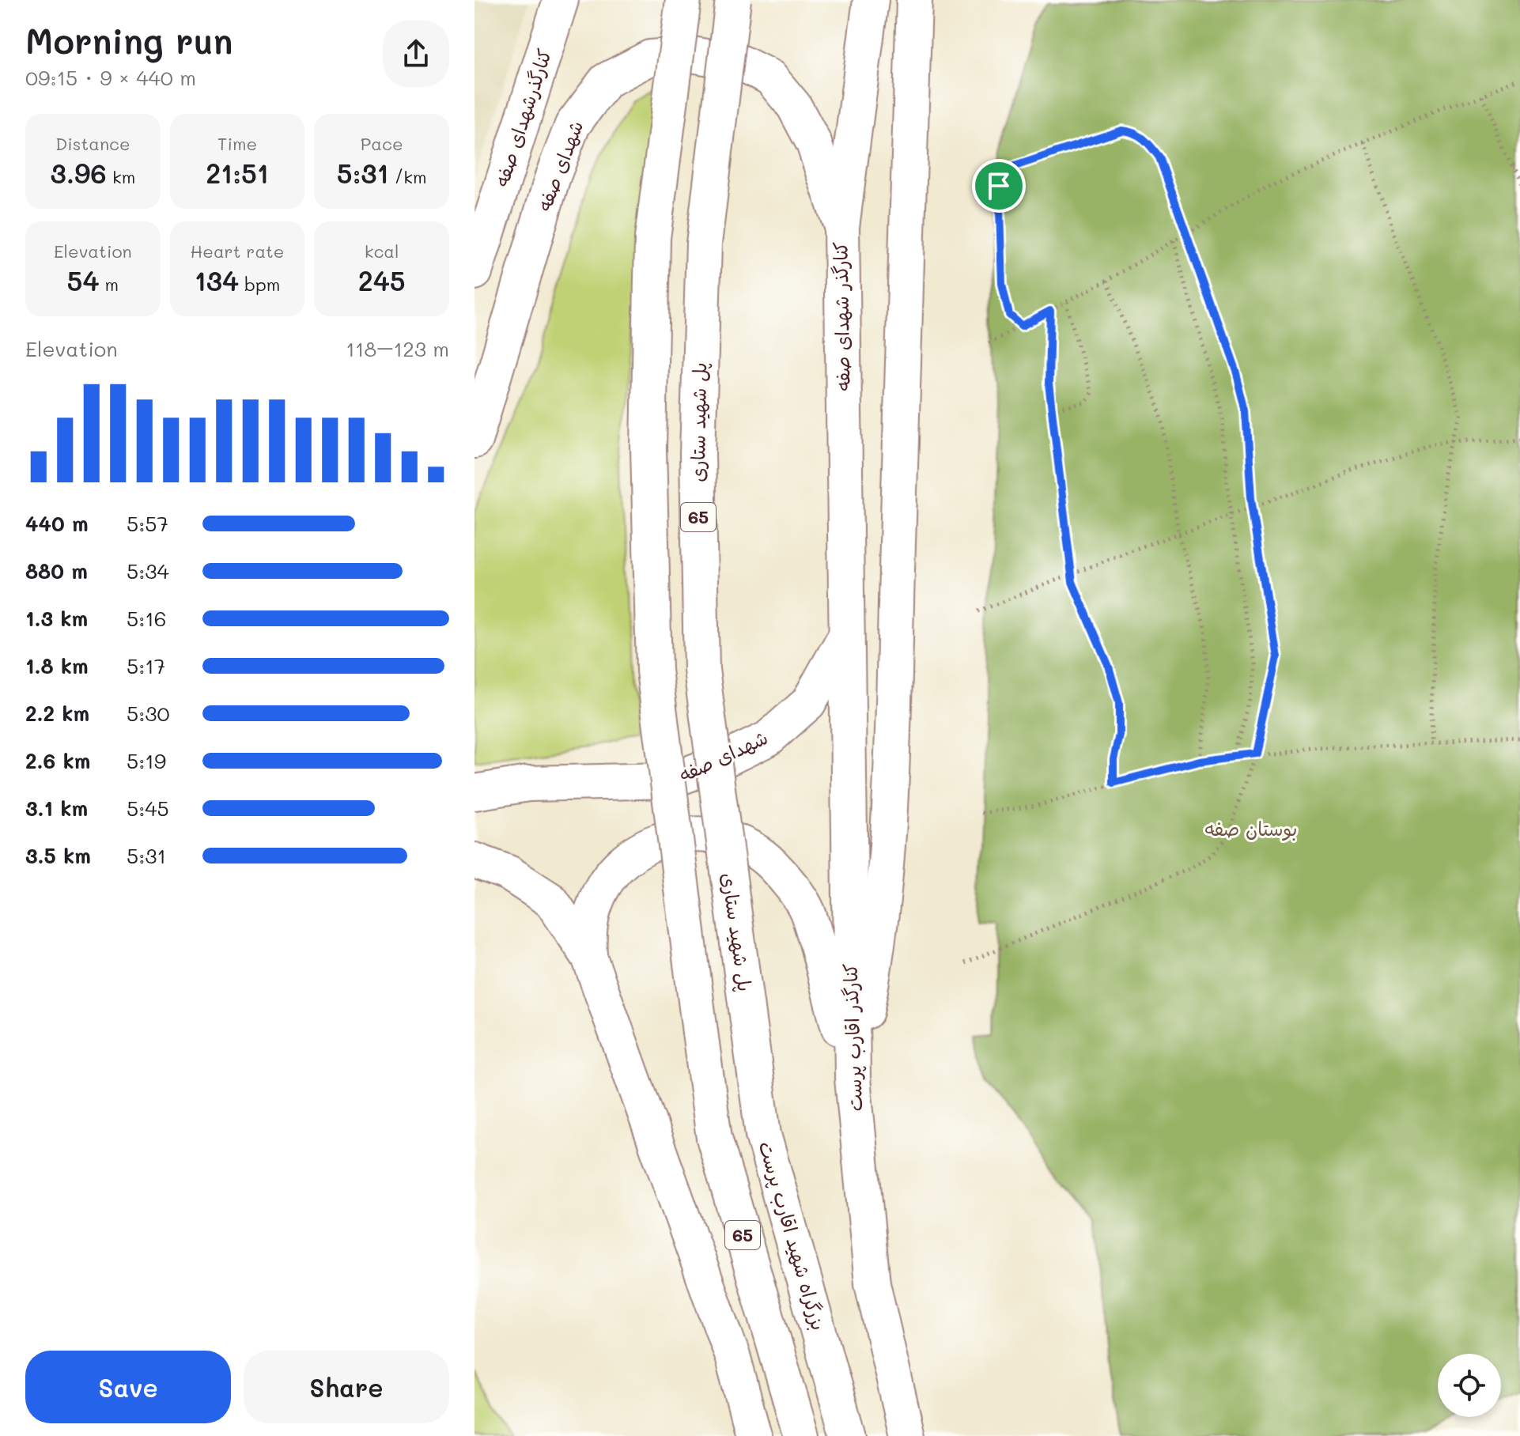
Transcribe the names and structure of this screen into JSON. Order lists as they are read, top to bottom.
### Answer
{
  "streets": {
    "main road": [
      "کنارگذرشهدای صفه",
      "شهدای صفه",
      "کنارگذر شهدای صفه",
      "پل شهید ستاری",
      "65",
      "کنارگذر اقارب پرست",
      "بزرگراه شهید اقارب پرست"
    ]
  },
  "crossings": [
    ["شهدای صفه", "کنارگذر شهدای صفه"],
    ["شهدای صفه", "کنارگذر اقارب پرست"],
    ["کنارگذر شهدای صفه", "کنارگذر اقارب پرست"],
    ["پل شهید ستاری", "بزرگراه شهید اقارب پرست"]
  ],
  "parks": ["بوستان صفه"],
  "page": {
    "heading": ["Morning run", "09:15 · 9 × 440 m"],
    "stats": [
      ["Distance", "3.96 km"],
      ["Time", "21:51"],
      ["Pace", "5:31 /km"],
      ["Elevation", "54 m"],
      ["Heart rate", "134 bpm"],
      ["kcal", "245"]
    ],
    "chart": ["Elevation", "118–123 m"],
    "list": [
      {
        "name": "440 m",
        "note": "5:57"
      },
      {
        "name": "880 m",
        "note": "5:34"
      },
      {
        "name": "1.3 km",
        "note": "5:16"
      },
      {
        "name": "1.8 km",
        "note": "5:17"
      },
      {
        "name": "2.2 km",
        "note": "5:30"
      },
      {
        "name": "2.6 km",
        "note": "5:19"
      },
      {
        "name": "3.1 km",
        "note": "5:45"
      },
      {
        "name": "3.5 km",
        "note": "5:31"
      }
    ],
    "buttons": ["Save", "Share"]
  }
}
